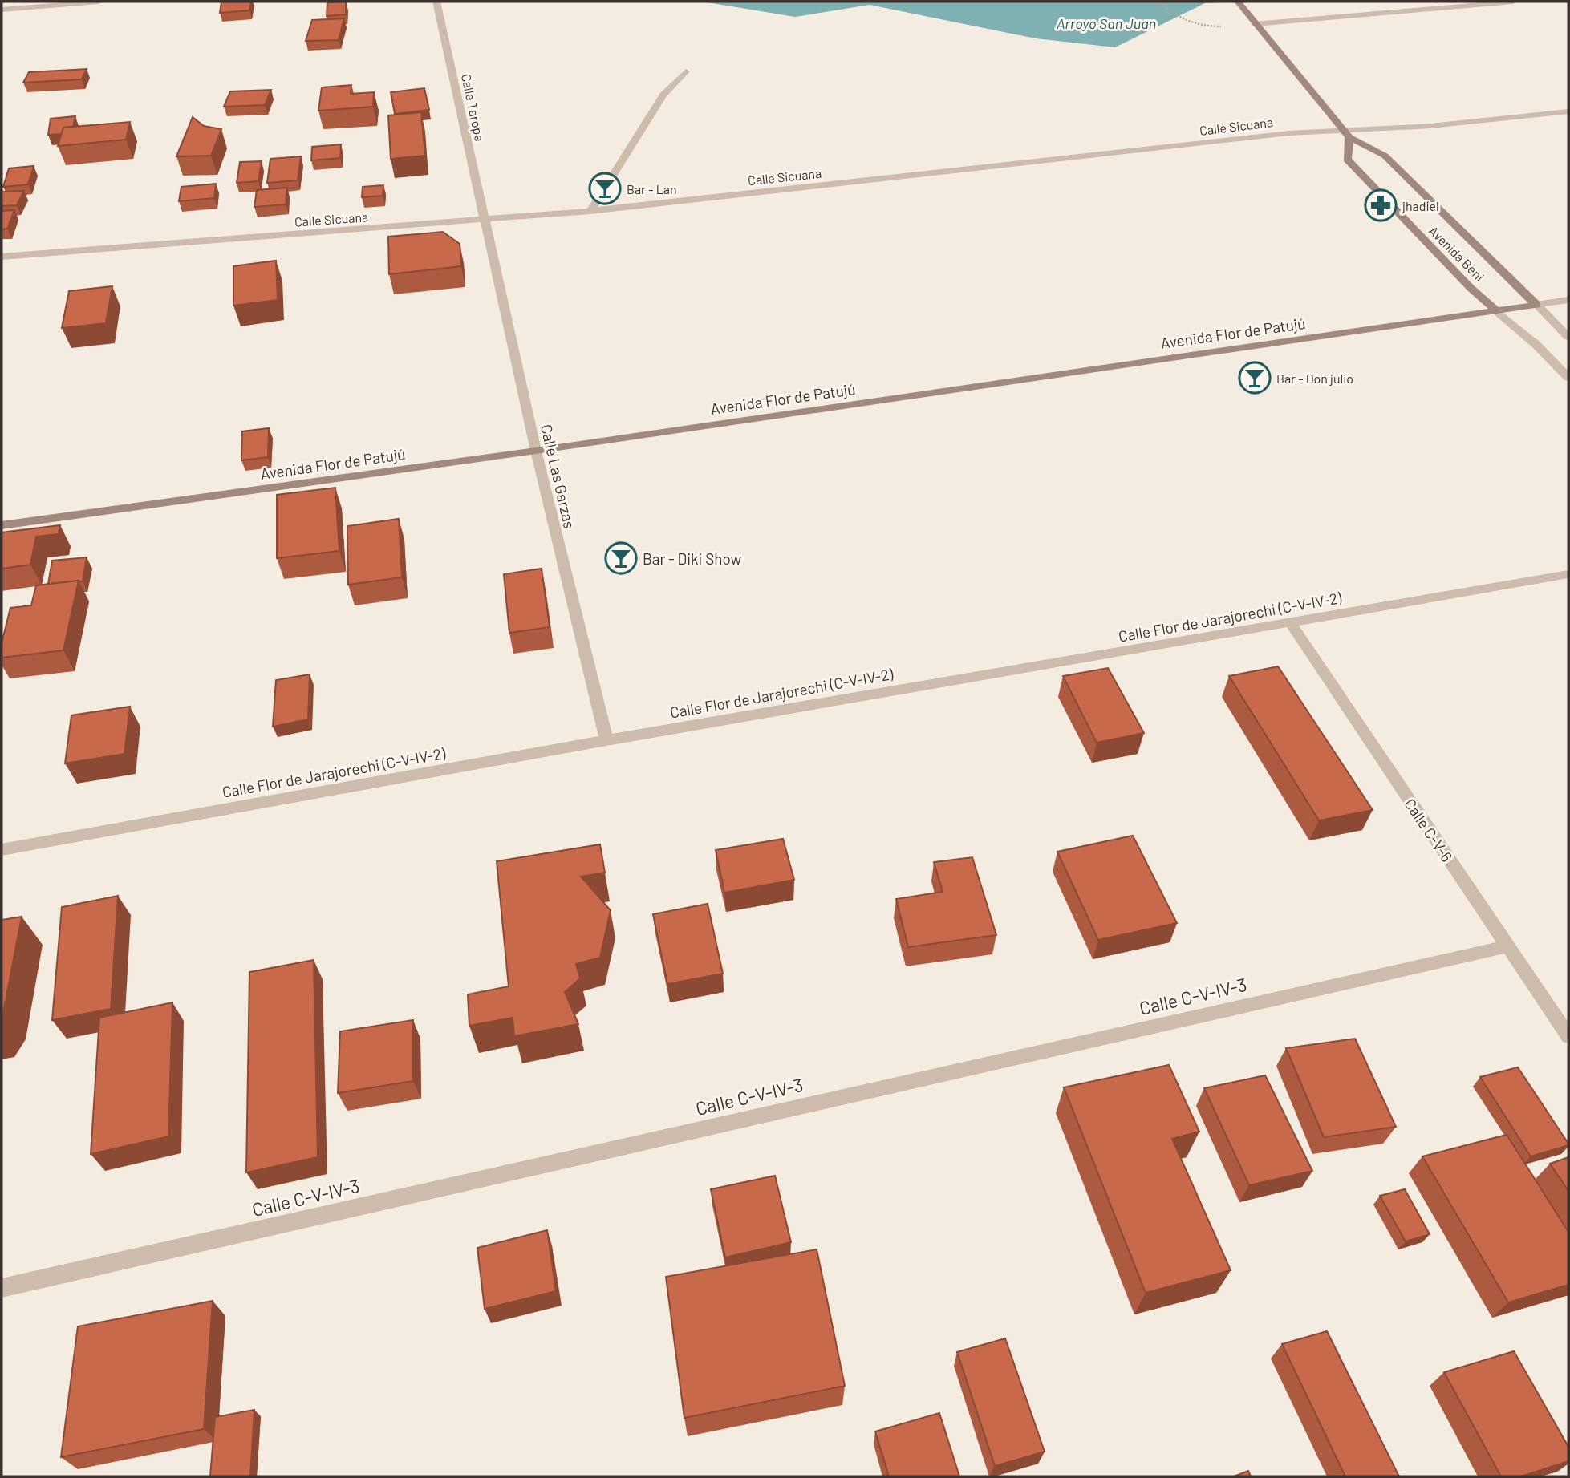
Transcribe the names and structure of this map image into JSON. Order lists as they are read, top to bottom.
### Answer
{
  "streets": {
    "main road": ["Avenida Beni", "Avenida Flor de Patujú"],
    "street": [
      "Calle Tarope",
      "Calle Sicuana",
      "Calle Las Garzas",
      "Calle Flor de Jarajorechi (C-V-IV-2)",
      "Calle C-V-6",
      "Calle C-V-IV-3"
    ]
  },
  "crossings": [
    ["Calle Tarope", "Calle Sicuana"],
    ["Calle Tarope", "Calle Las Garzas"],
    ["Calle Sicuana", "Avenida Beni"],
    ["Calle Sicuana", "Calle Las Garzas"],
    ["Avenida Beni", "Avenida Flor de Patujú"],
    ["Avenida Flor de Patujú", "Calle Las Garzas"],
    ["Calle Las Garzas", "Calle Flor de Jarajorechi (C-V-IV-2)"],
    ["Calle Flor de Jarajorechi (C-V-IV-2)", "Calle C-V-6"],
    ["Calle C-V-6", "Calle C-V-IV-3"]
  ],
  "water": ["Arroyo San Juan"],
  "places": {
    "bar": ["Bar - Lan", "Bar - Don julio", "Bar - Diki Show"],
    "pharmacy": ["jhadiel"]
  }
}
